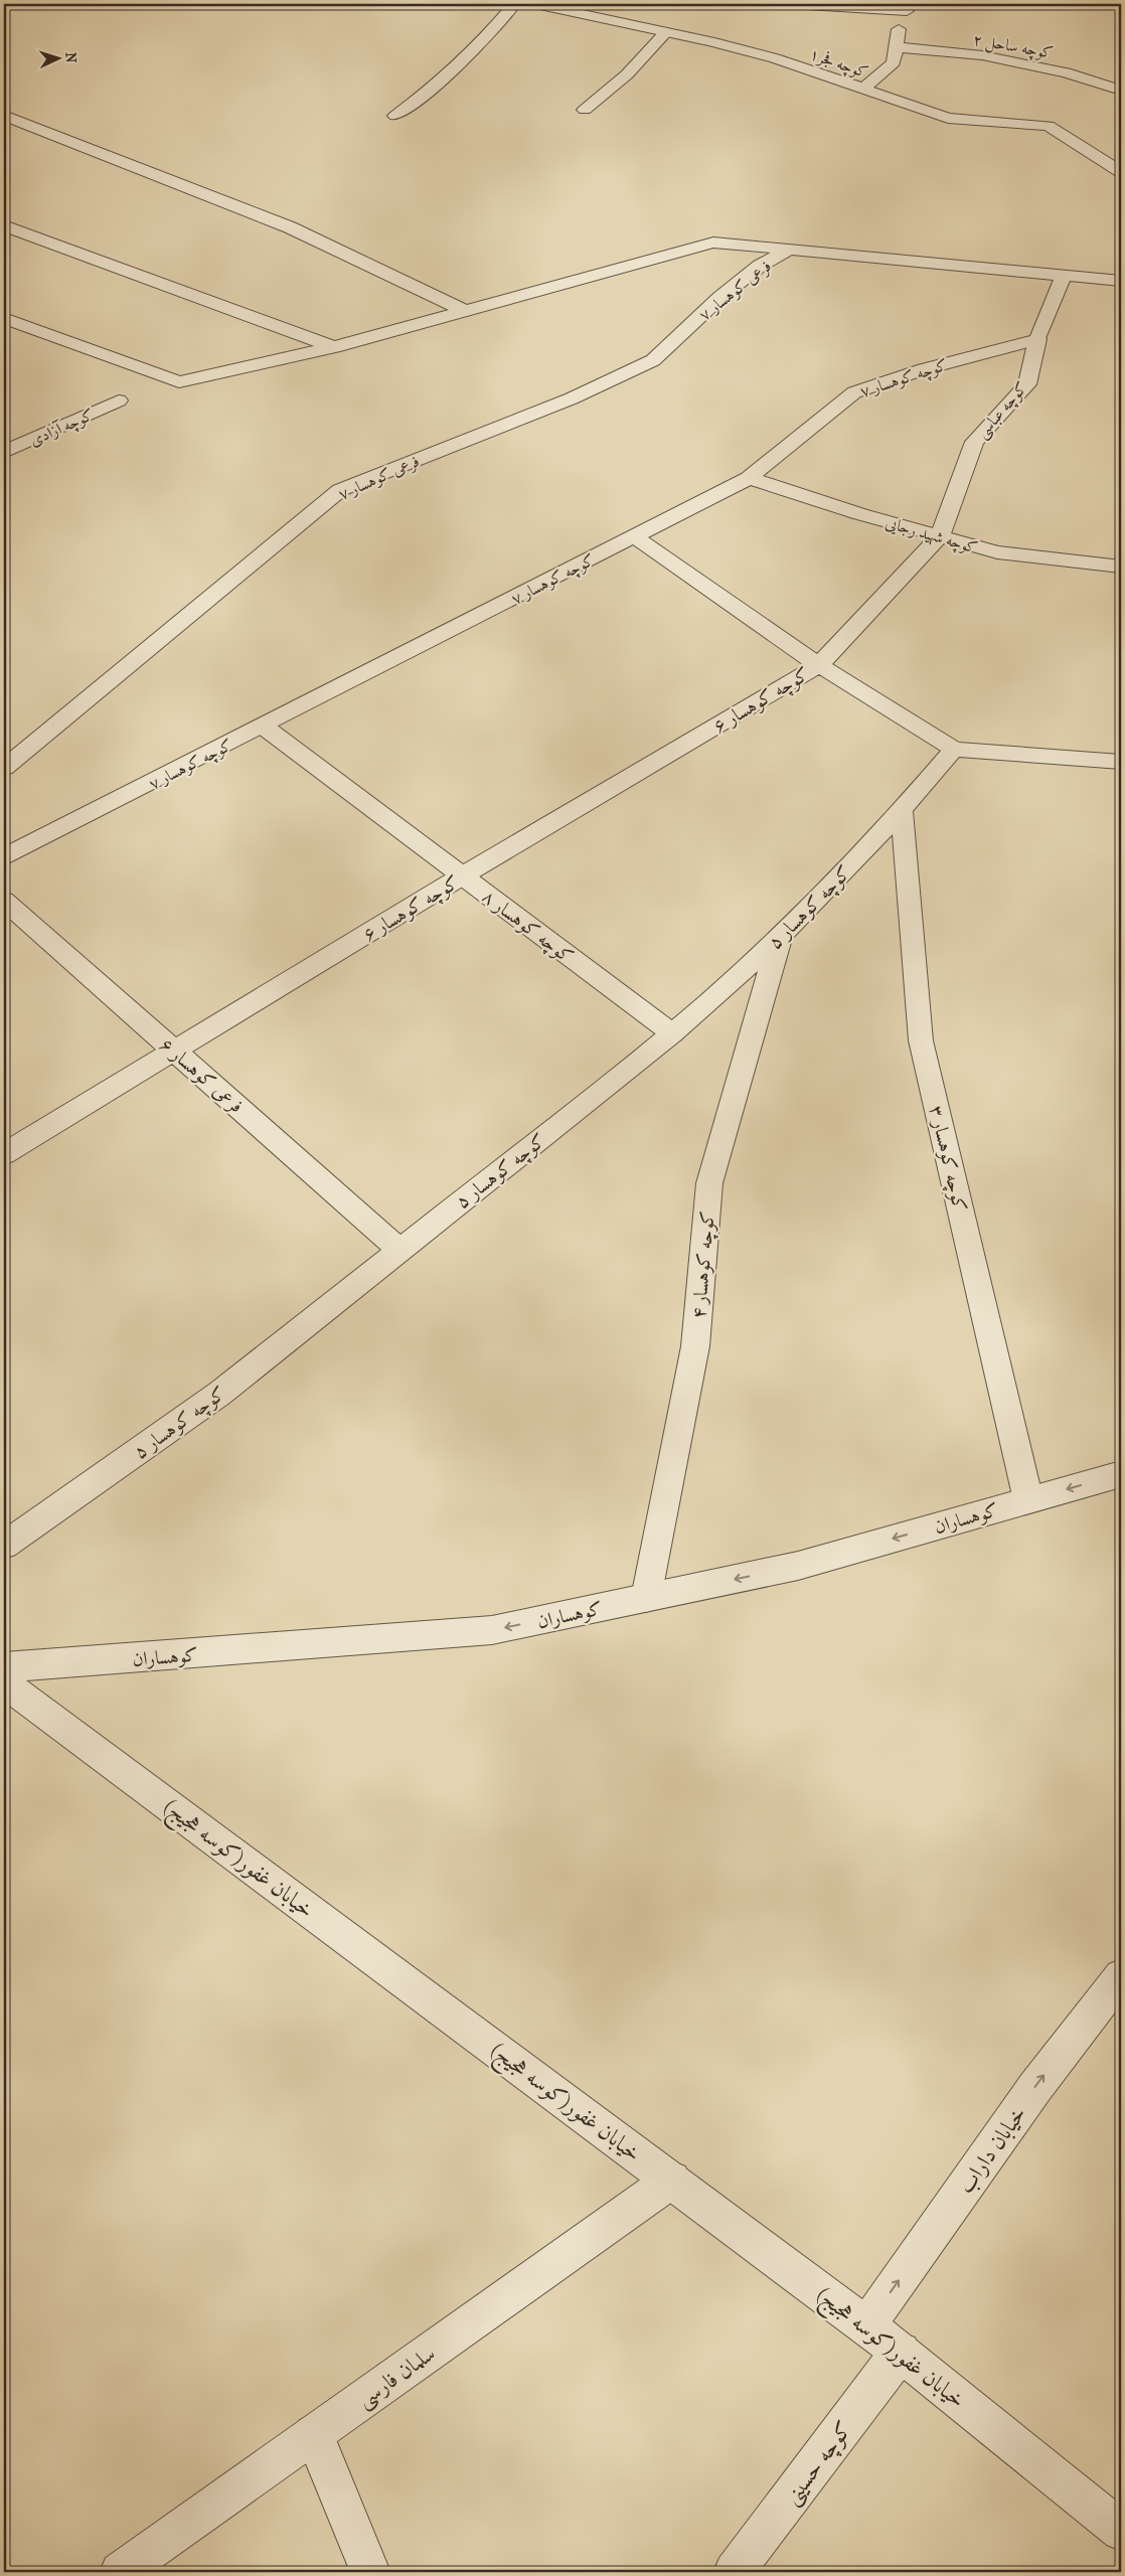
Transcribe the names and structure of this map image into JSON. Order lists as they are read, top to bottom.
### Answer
{
  "streets": {
    "street": [
      "کوچه ساحل ۲",
      "کوچه فجر۱",
      "فرعی کوهسار ۷",
      "کوچه کوهسار ۷",
      "کوچه عباسی",
      "کوچه آزادی",
      "کوچه شهید رجایی",
      "کوچه کوهسار ۶",
      "کوچه کوهسار ۵",
      "کوچه کوهسار ۸",
      "فرعی کوهسار ۶",
      "کوچه کوهسار ۳",
      "کوچه کوهسار ۴",
      "کوهساران",
      "خیابان غفور(کوسه هجیج)",
      "خیابان داراب",
      "سلمان فارسی",
      "کوچه حسینی"
    ]
  },
  "crossings": [
    ["کوچه کوهسار ۷", "کوچه عباسی"],
    ["کوچه کوهسار ۷", "کوچه شهید رجایی"],
    ["کوچه کوهسار ۷", "کوچه کوهسار ۸"],
    ["کوچه عباسی", "کوچه شهید رجایی"],
    ["کوچه عباسی", "کوچه کوهسار ۶"],
    ["کوچه شهید رجایی", "کوچه کوهسار ۶"],
    ["کوچه کوهسار ۶", "کوچه کوهسار ۸"],
    ["کوچه کوهسار ۶", "فرعی کوهسار ۶"],
    ["کوچه کوهسار ۵", "کوچه کوهسار ۸"],
    ["کوچه کوهسار ۵", "فرعی کوهسار ۶"],
    ["کوچه کوهسار ۵", "کوچه کوهسار ۳"],
    ["کوچه کوهسار ۵", "کوچه کوهسار ۴"],
    ["کوچه کوهسار ۳", "کوهساران"],
    ["کوچه کوهسار ۴", "کوهساران"],
    ["خیابان غفور(کوسه هجیج)", "خیابان داراب"],
    ["خیابان غفور(کوسه هجیج)", "سلمان فارسی"],
    ["خیابان غفور(کوسه هجیج)", "کوچه حسینی"]
  ],
  "one_way": ["کوهساران", "خیابان داراب"],
  "north": "right"
}
